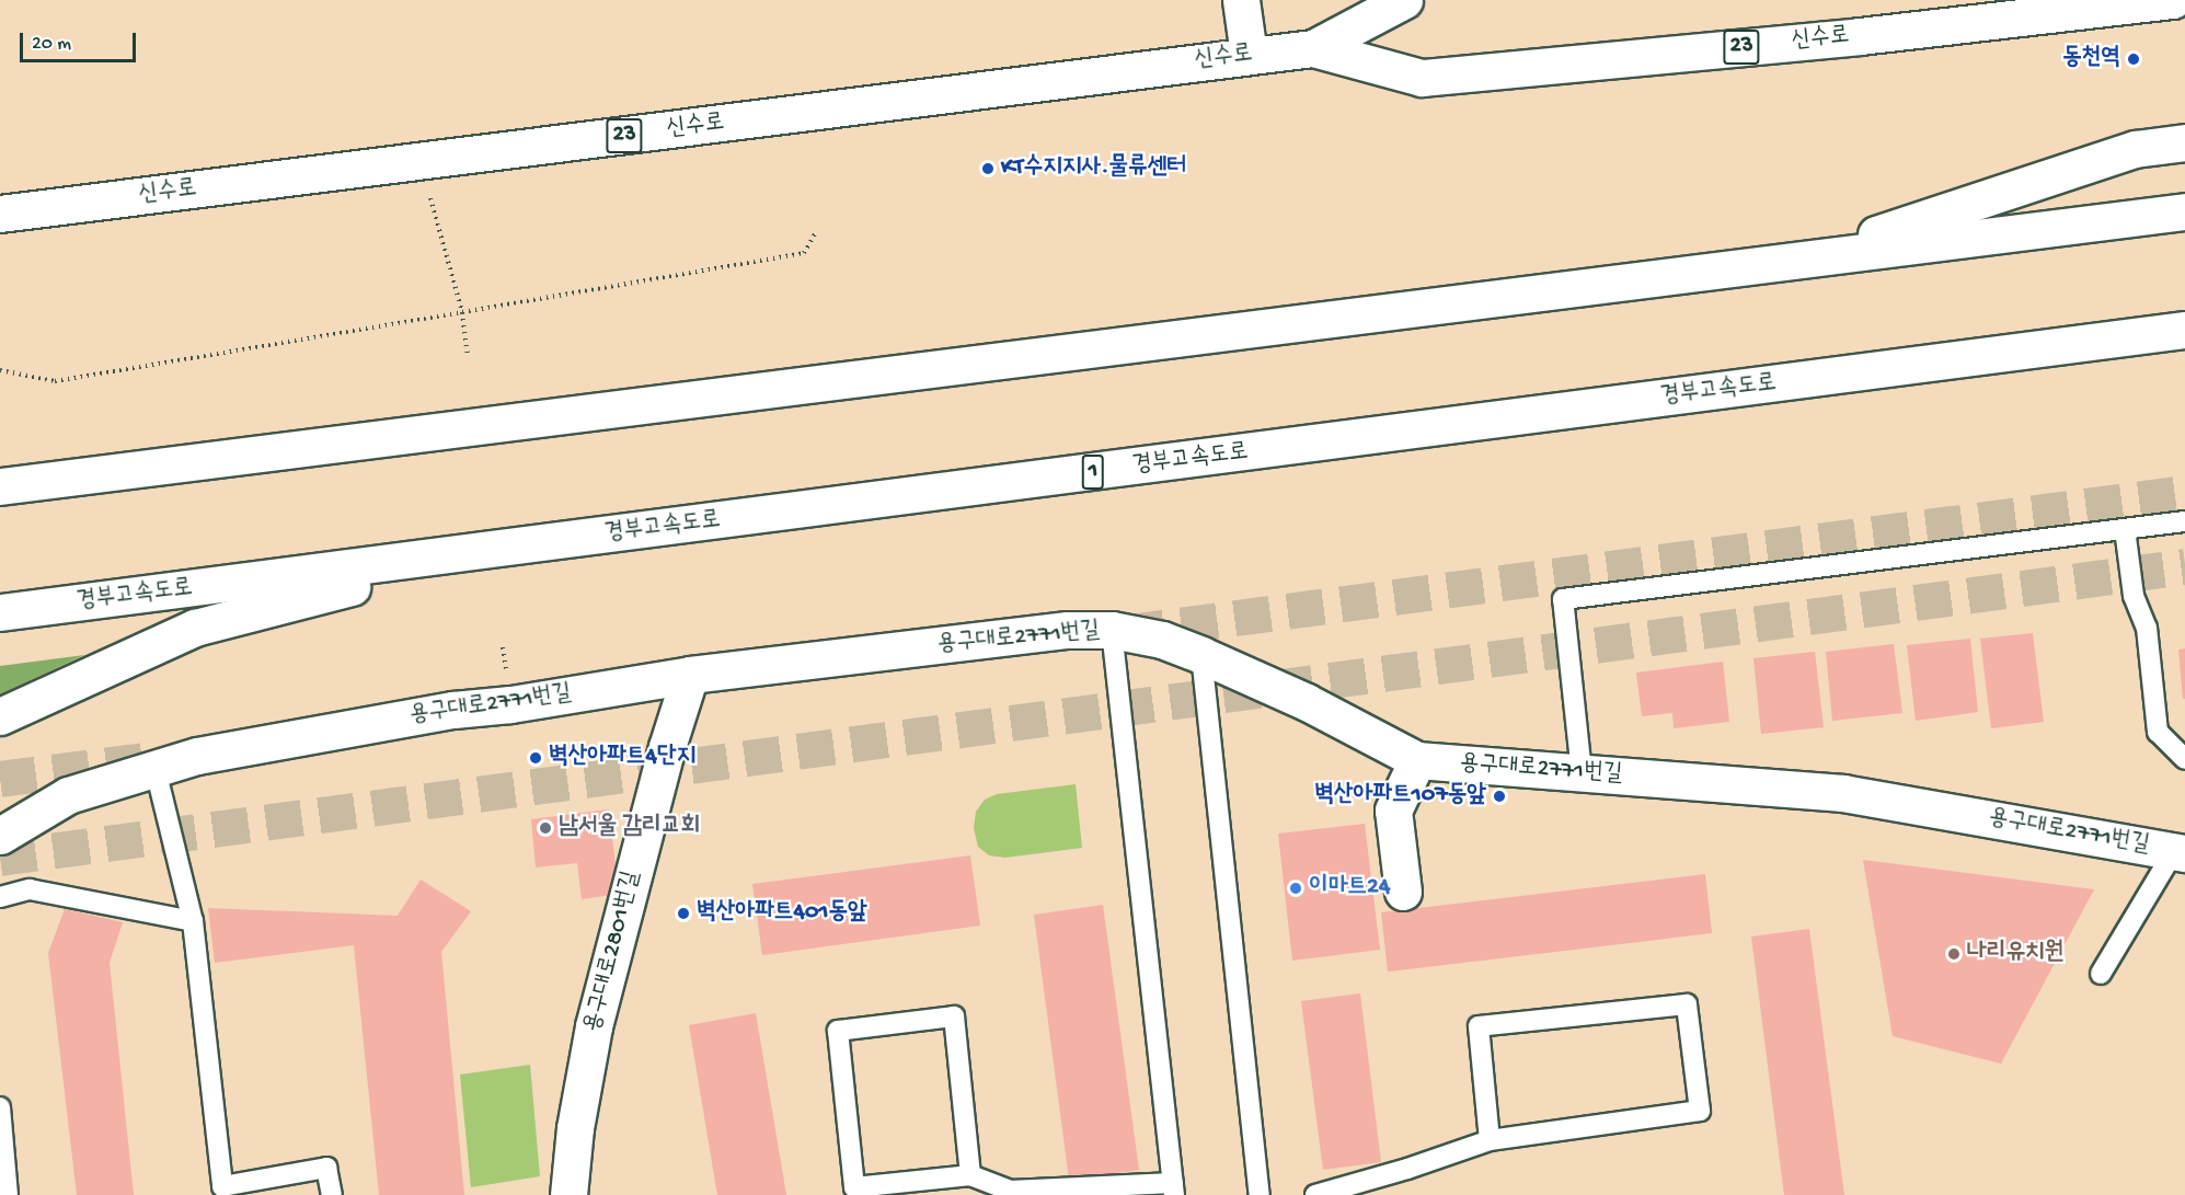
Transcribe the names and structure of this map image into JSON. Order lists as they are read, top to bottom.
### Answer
{
  "streets": {
    "main road": [
      "신수로",
      "23",
      "경부고속도로",
      "1",
      "용구대로2771번길",
      "용구대로2801번길"
    ]
  },
  "crossings": [
    ["용구대로2771번길", "용구대로2801번길"]
  ],
  "places": [
    "동천역",
    "KT수지지사.물류센터",
    "벽산아파트4단지",
    "벽산아파트107동앞",
    "남서울 감리교회",
    "이마트24",
    "벽산아파트401동앞",
    "나리유치원"
  ],
  "scale_bar": "20 m"
}
